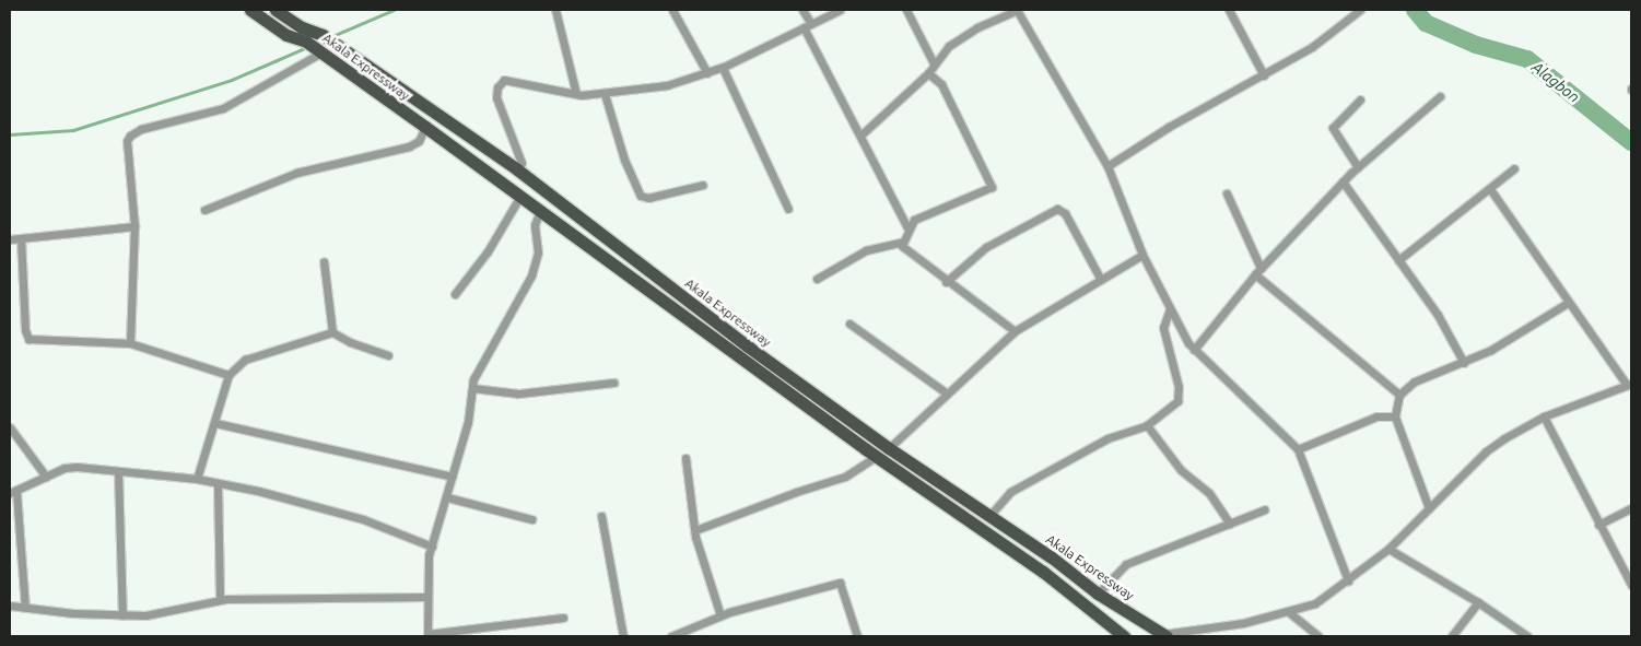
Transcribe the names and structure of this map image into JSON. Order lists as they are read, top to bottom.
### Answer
{
  "streets": {
    "main road": ["Akala Expressway"]
  },
  "water": ["Alagbon"]
}
